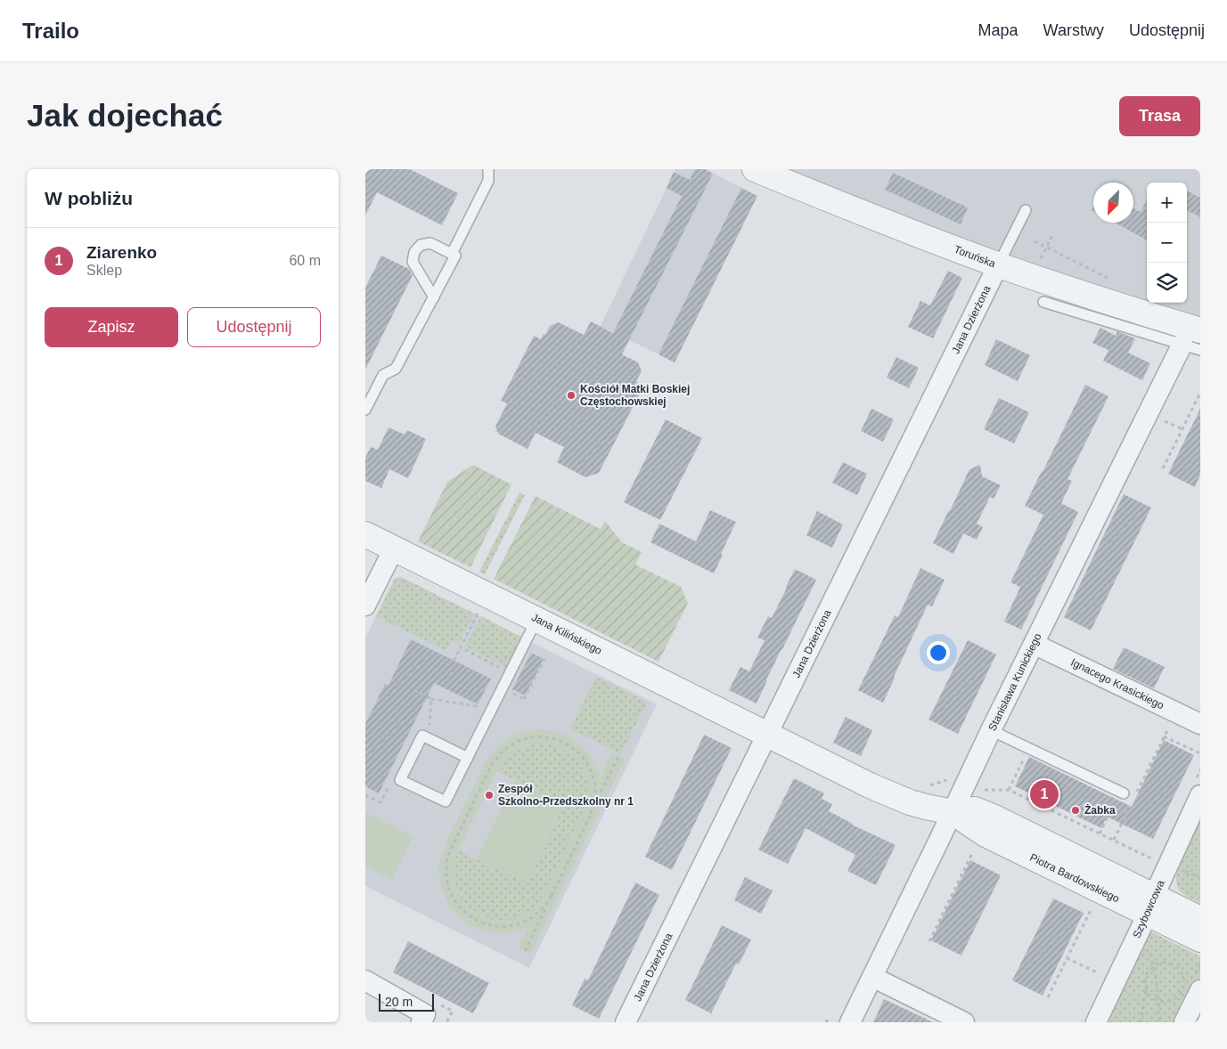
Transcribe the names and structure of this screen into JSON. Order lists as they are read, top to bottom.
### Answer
{
  "streets": {
    "street": [
      "Toruńska",
      "Jana Dzierżona",
      "Jana Kilińskiego",
      "Stanisława Kunickiego",
      "Ignacego Krasickiego",
      "Piotra Bardowskiego",
      "Szybowcowa"
    ]
  },
  "crossings": [
    ["Toruńska", "Jana Dzierżona"],
    ["Toruńska", "Stanisława Kunickiego"],
    ["Jana Dzierżona", "Jana Kilińskiego"],
    ["Jana Dzierżona", "Piotra Bardowskiego"],
    ["Jana Kilińskiego", "Piotra Bardowskiego"],
    ["Stanisława Kunickiego", "Ignacego Krasickiego"],
    ["Stanisława Kunickiego", "Piotra Bardowskiego"],
    ["Piotra Bardowskiego", "Szybowcowa"]
  ],
  "places": ["Kościół Matki Boskiej Częstochowskiej", "Zespół Szkolno-Przedszkolny nr 1", "Żabka"],
  "scale_bar": "20 m",
  "north": "bottom left",
  "page": {
    "header": "Trailo",
    "nav": ["Mapa", "Warstwy", "Udostępnij"],
    "buttons": [
      "Trasa",
      ["Zapisz", "Udostępnij"]
    ],
    "title": "Jak dojechać",
    "heading": "W pobliżu",
    "map_buttons": ["+", "−"],
    "list": [
      {
        "mark": "1",
        "name": "Ziarenko",
        "note": "Sklep",
        "value": "60 m"
      }
    ],
    "pins": "1",
    "scale": "20 m"
  }
}
